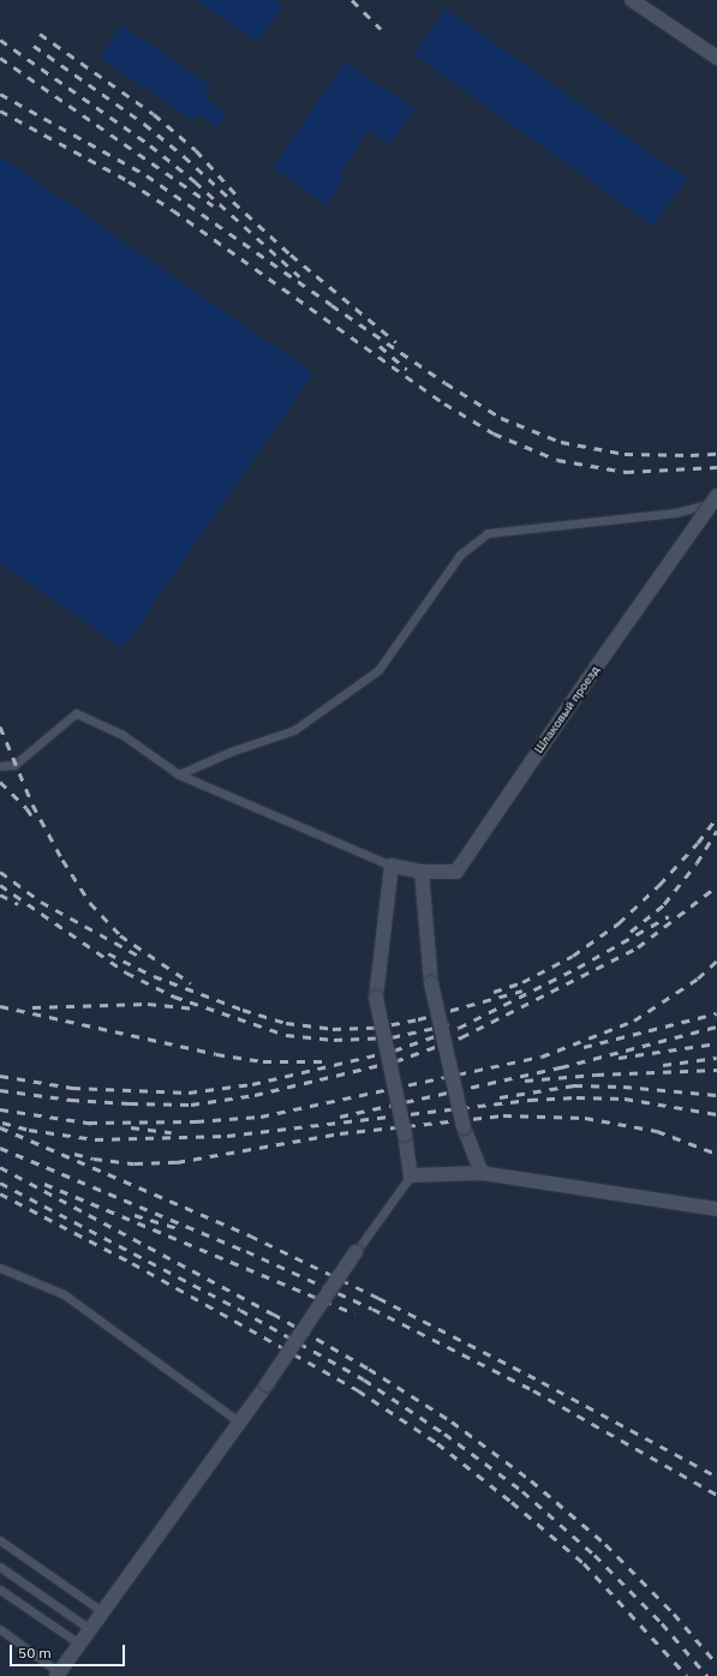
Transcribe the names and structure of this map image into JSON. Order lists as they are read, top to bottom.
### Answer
{
  "streets": {
    "street": ["Шлаковый проезд"]
  },
  "scale_bar": "50 m"
}
